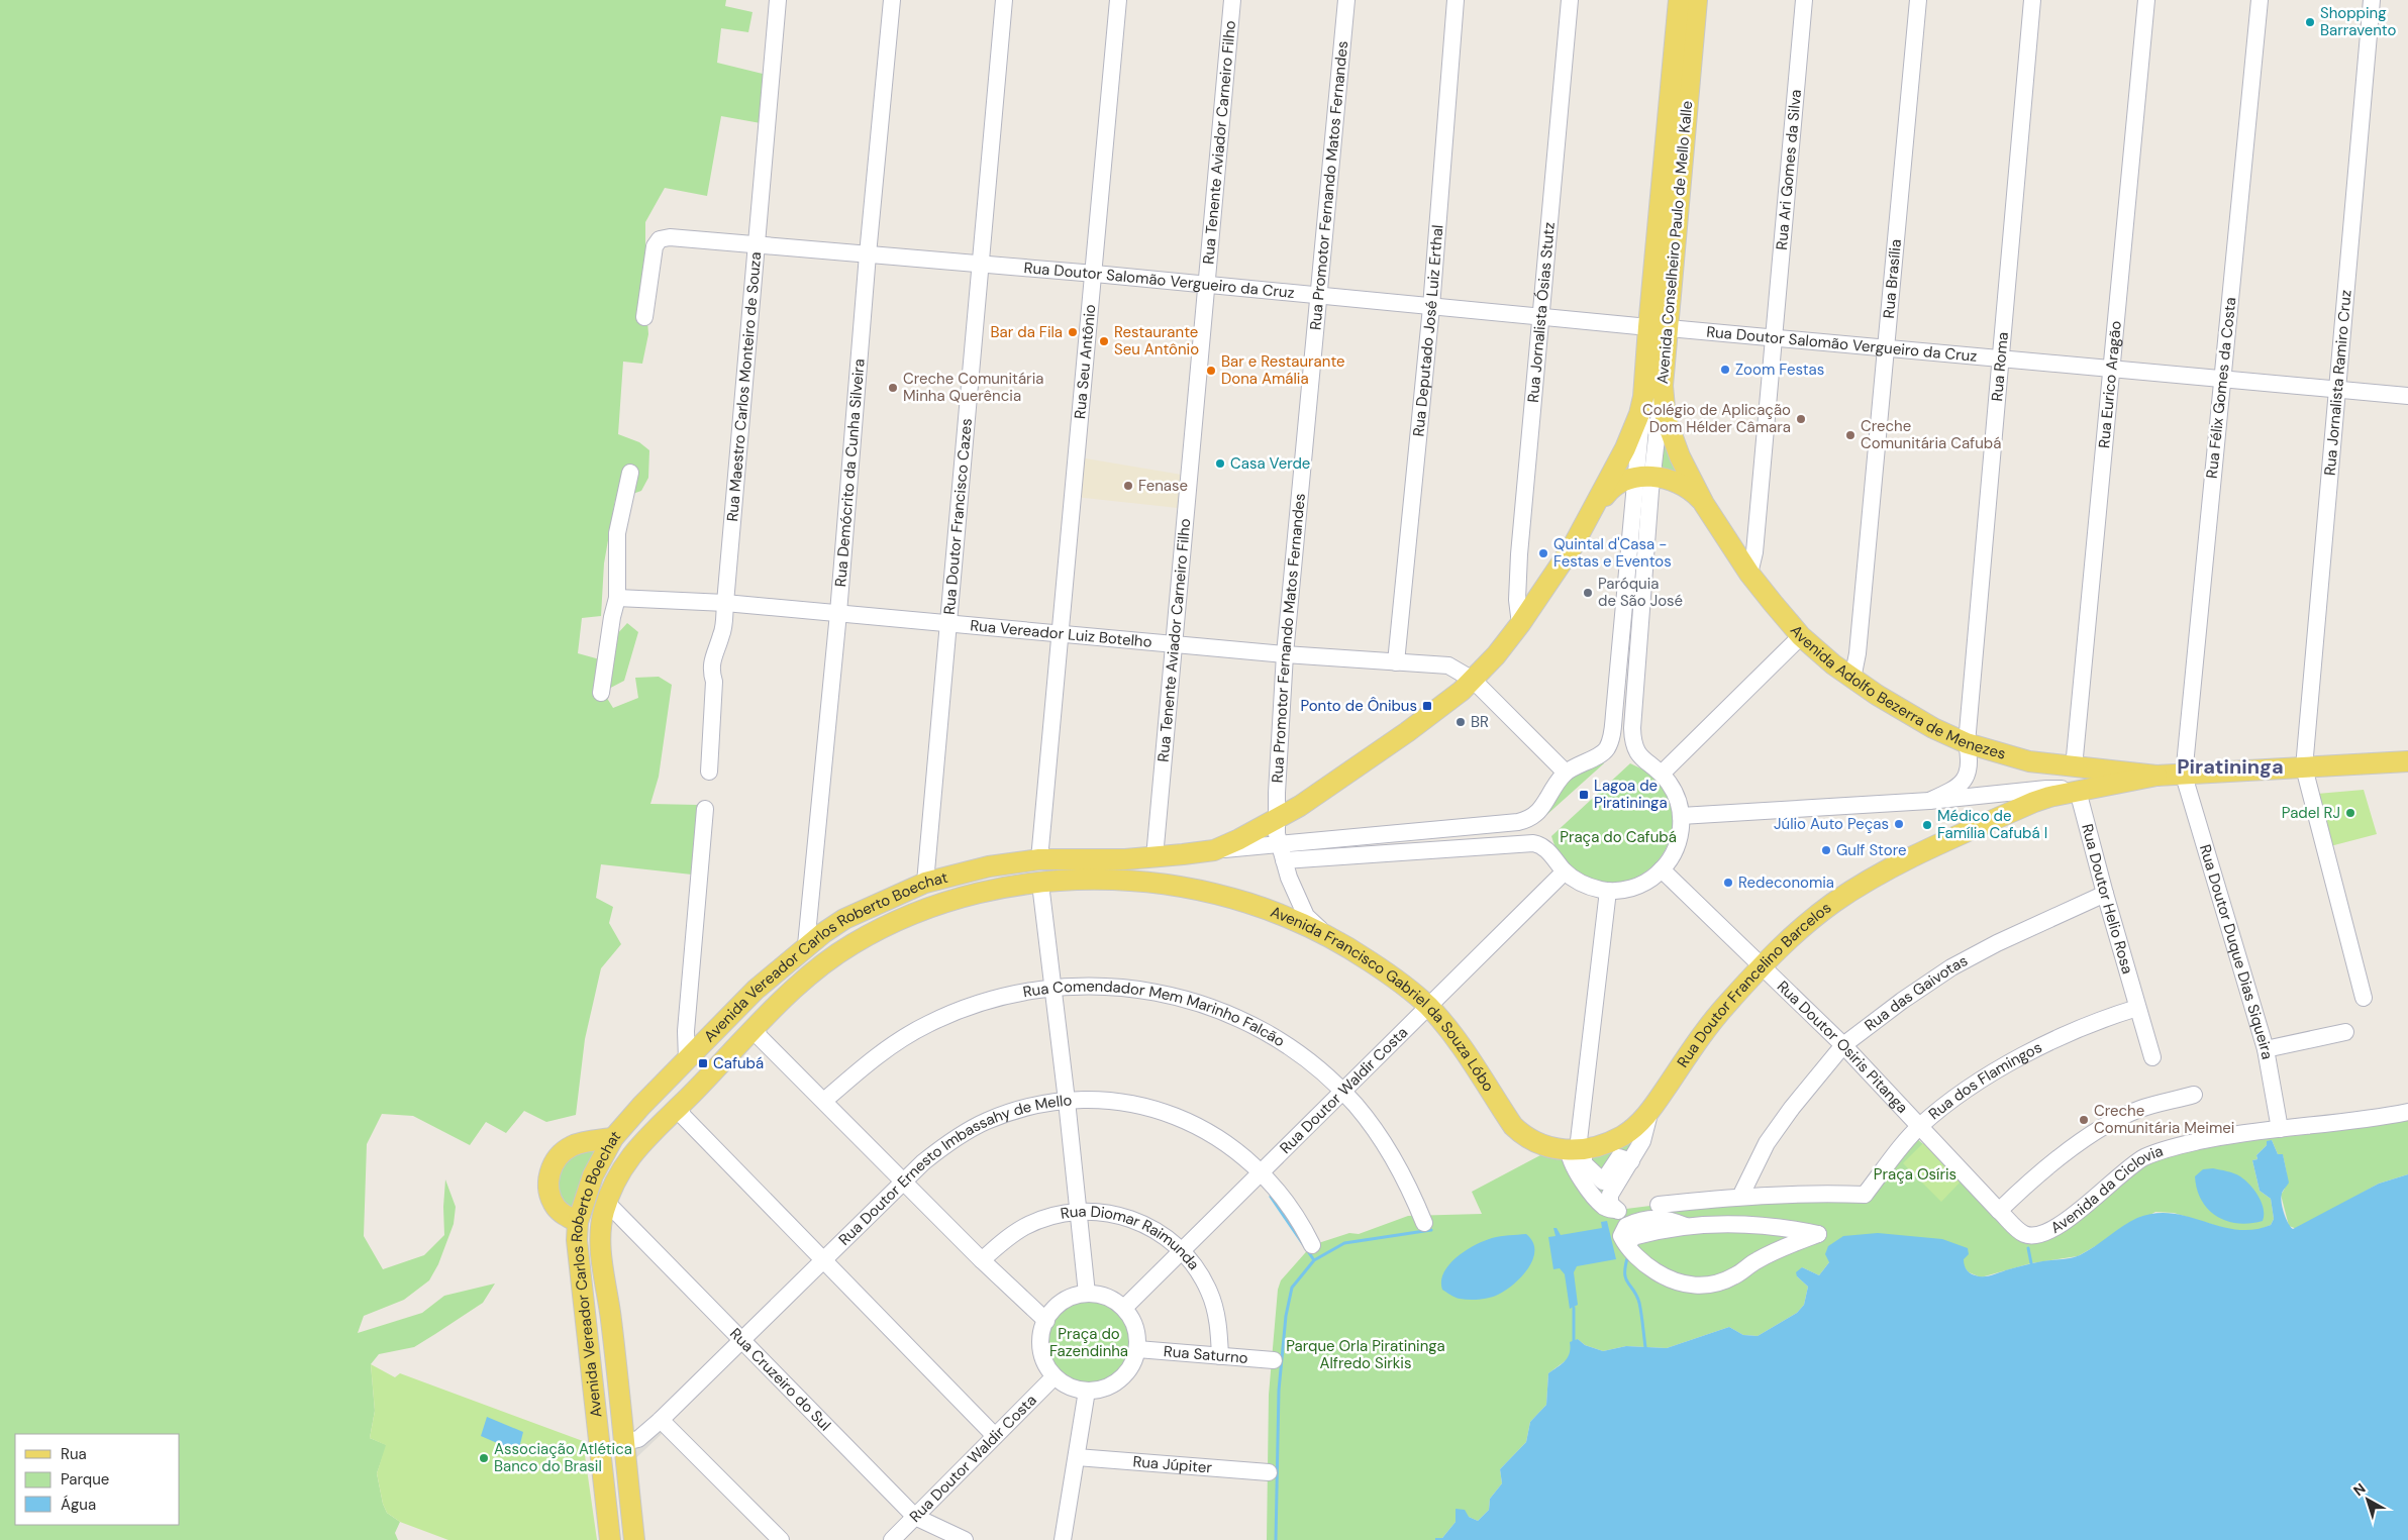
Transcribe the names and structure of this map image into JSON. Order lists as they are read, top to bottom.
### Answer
{
  "streets": {
    "main road": [
      "Avenida Conselheiro Paulo de Mello Kalle",
      "Avenida Adolfo Bezerra de Menezes",
      "Avenida Vereador Carlos Roberto Boechat",
      "Rua Doutor Francelino Barcelos",
      "Avenida Francisco Gabriel da Souza Lóbo"
    ],
    "street": [
      "Rua Tenente Aviador Carneiro Filho",
      "Rua Ari Gomes da Silva",
      "Rua Promotor Fernando Matos Fernandes",
      "Rua Brasília",
      "Rua Doutor Salomão Vergueiro da Cruz",
      "Rua Jornalista Ósias Stutz",
      "Rua Deputado José Luiz Erthal",
      "Rua Seu Antônio",
      "Rua Roma",
      "Rua Eurico Aragão",
      "Rua Jornalista Ramiro Cruz",
      "Rua Maestro Carlos Monteiro de Souza",
      "Rua Félix Gomes da Costa",
      "Rua Demócrito da Cunha Silveira",
      "Rua Doutor Francisco Cazes",
      "Rua Vereador Luiz Botelho",
      "Rua Doutor Helio Rosa",
      "Rua Doutor Duque Dias Siqueira",
      "Rua das Gaivotas",
      "Rua Comendador Mem Marinho Falcão",
      "Rua Doutor Osiris Pitanga",
      "Rua dos Flamingos",
      "Rua Doutor Waldir Costa",
      "Rua Doutor Ernesto Imbassahy de Mello",
      "Avenida da Ciclovia",
      "Rua Diomar Raimunda",
      "Rua Saturno",
      "Rua Cruzeiro do Sul",
      "Rua Júpiter"
    ]
  },
  "crossings": [
    ["Rua Tenente Aviador Carneiro Filho", "Rua Doutor Salomão Vergueiro da Cruz"],
    ["Rua Tenente Aviador Carneiro Filho", "Rua Vereador Luiz Botelho"],
    ["Rua Tenente Aviador Carneiro Filho", "Avenida Vereador Carlos Roberto Boechat"],
    ["Rua Ari Gomes da Silva", "Rua Doutor Salomão Vergueiro da Cruz"],
    ["Rua Ari Gomes da Silva", "Avenida Adolfo Bezerra de Menezes"],
    ["Rua Promotor Fernando Matos Fernandes", "Rua Doutor Salomão Vergueiro da Cruz"],
    ["Rua Promotor Fernando Matos Fernandes", "Rua Vereador Luiz Botelho"],
    ["Rua Promotor Fernando Matos Fernandes", "Avenida Vereador Carlos Roberto Boechat"],
    ["Rua Promotor Fernando Matos Fernandes", "Avenida Francisco Gabriel da Souza Lóbo"],
    ["Avenida Conselheiro Paulo de Mello Kalle", "Rua Doutor Salomão Vergueiro da Cruz"],
    ["Avenida Conselheiro Paulo de Mello Kalle", "Rua Vereador Luiz Botelho"],
    ["Avenida Conselheiro Paulo de Mello Kalle", "Avenida Vereador Carlos Roberto Boechat"],
    ["Rua Brasília", "Rua Doutor Salomão Vergueiro da Cruz"],
    ["Rua Brasília", "Avenida Adolfo Bezerra de Menezes"],
    ["Rua Doutor Salomão Vergueiro da Cruz", "Rua Jornalista Ósias Stutz"],
    ["Rua Doutor Salomão Vergueiro da Cruz", "Rua Deputado José Luiz Erthal"],
    ["Rua Doutor Salomão Vergueiro da Cruz", "Rua Seu Antônio"],
    ["Rua Doutor Salomão Vergueiro da Cruz", "Rua Roma"],
    ["Rua Doutor Salomão Vergueiro da Cruz", "Rua Eurico Aragão"],
    ["Rua Doutor Salomão Vergueiro da Cruz", "Rua Jornalista Ramiro Cruz"],
    ["Rua Doutor Salomão Vergueiro da Cruz", "Rua Maestro Carlos Monteiro de Souza"],
    ["Rua Doutor Salomão Vergueiro da Cruz", "Rua Félix Gomes da Costa"],
    ["Rua Doutor Salomão Vergueiro da Cruz", "Rua Demócrito da Cunha Silveira"],
    ["Rua Doutor Salomão Vergueiro da Cruz", "Rua Doutor Francisco Cazes"],
    ["Rua Deputado José Luiz Erthal", "Rua Vereador Luiz Botelho"],
    ["Rua Seu Antônio", "Rua Vereador Luiz Botelho"],
    ["Rua Seu Antônio", "Avenida Vereador Carlos Roberto Boechat"],
    ["Rua Roma", "Avenida Adolfo Bezerra de Menezes"],
    ["Rua Eurico Aragão", "Avenida Adolfo Bezerra de Menezes"],
    ["Rua Maestro Carlos Monteiro de Souza", "Rua Vereador Luiz Botelho"],
    ["Rua Félix Gomes da Costa", "Rua Doutor Duque Dias Siqueira"],
    ["Rua Demócrito da Cunha Silveira", "Rua Vereador Luiz Botelho"],
    ["Rua Demócrito da Cunha Silveira", "Avenida Vereador Carlos Roberto Boechat"],
    ["Rua Doutor Francisco Cazes", "Rua Vereador Luiz Botelho"],
    ["Rua Doutor Francisco Cazes", "Avenida Vereador Carlos Roberto Boechat"],
    ["Rua Vereador Luiz Botelho", "Avenida Vereador Carlos Roberto Boechat"],
    ["Avenida Adolfo Bezerra de Menezes", "Rua Doutor Francelino Barcelos"],
    ["Rua Doutor Helio Rosa", "Rua Doutor Francelino Barcelos"],
    ["Rua Doutor Helio Rosa", "Rua das Gaivotas"],
    ["Rua Doutor Helio Rosa", "Rua dos Flamingos"],
    ["Rua Doutor Duque Dias Siqueira", "Avenida da Ciclovia"],
    ["Avenida Vereador Carlos Roberto Boechat", "Avenida Francisco Gabriel da Souza Lóbo"],
    ["Avenida Vereador Carlos Roberto Boechat", "Rua Doutor Ernesto Imbassahy de Mello"],
    ["Avenida Vereador Carlos Roberto Boechat", "Rua Cruzeiro do Sul"],
    ["Rua Doutor Francelino Barcelos", "Avenida Francisco Gabriel da Souza Lóbo"],
    ["Rua Doutor Francelino Barcelos", "Rua Doutor Osiris Pitanga"],
    ["Rua das Gaivotas", "Rua Doutor Osiris Pitanga"],
    ["Rua das Gaivotas", "Rua dos Flamingos"],
    ["Avenida Francisco Gabriel da Souza Lóbo", "Rua Doutor Waldir Costa"],
    ["Rua Comendador Mem Marinho Falcão", "Rua Doutor Waldir Costa"],
    ["Rua Doutor Osiris Pitanga", "Rua dos Flamingos"],
    ["Rua Doutor Osiris Pitanga", "Avenida da Ciclovia"],
    ["Rua Doutor Waldir Costa", "Rua Doutor Ernesto Imbassahy de Mello"],
    ["Rua Doutor Waldir Costa", "Rua Diomar Raimunda"],
    ["Rua Doutor Waldir Costa", "Rua Saturno"],
    ["Rua Doutor Waldir Costa", "Rua Cruzeiro do Sul"],
    ["Rua Doutor Ernesto Imbassahy de Mello", "Rua Cruzeiro do Sul"],
    ["Rua Diomar Raimunda", "Rua Saturno"]
  ],
  "districts": ["Piratininga"],
  "parks": [
    "Praça do Cafubá",
    "Praça Osíris",
    "Praça do Fazendinha",
    "Parque Orla Piratininga Alfredo Sirkis"
  ],
  "places": {
    "other": [
      "Shopping Barravento",
      "Bar da Fila",
      "Restaurante Seu Antônio",
      "Zoom Festas",
      "Bar e Restaurante Dona Amália",
      "Creche Comunitária Minha Querência",
      "Colégio de Aplicação Dom Hélder Câmara",
      "Creche Comunitária Cafubá",
      "Casa Verde",
      "Fenase",
      "Quintal d'Casa - Festas e Eventos",
      "Paróquia de São José",
      "BR",
      "Padel RJ",
      "Júlio Auto Peças",
      "Médico de Família Cafubá I",
      "Gulf Store",
      "Redeconomia",
      "Creche Comunitária Meimei",
      "Associação Atlética Banco do Brasil"
    ],
    "transit": ["Ponto de Ônibus", "Lagoa de Piratininga", "Cafubá"]
  },
  "legend": ["Rua", "Parque", "Água"],
  "north": "top left"
}
